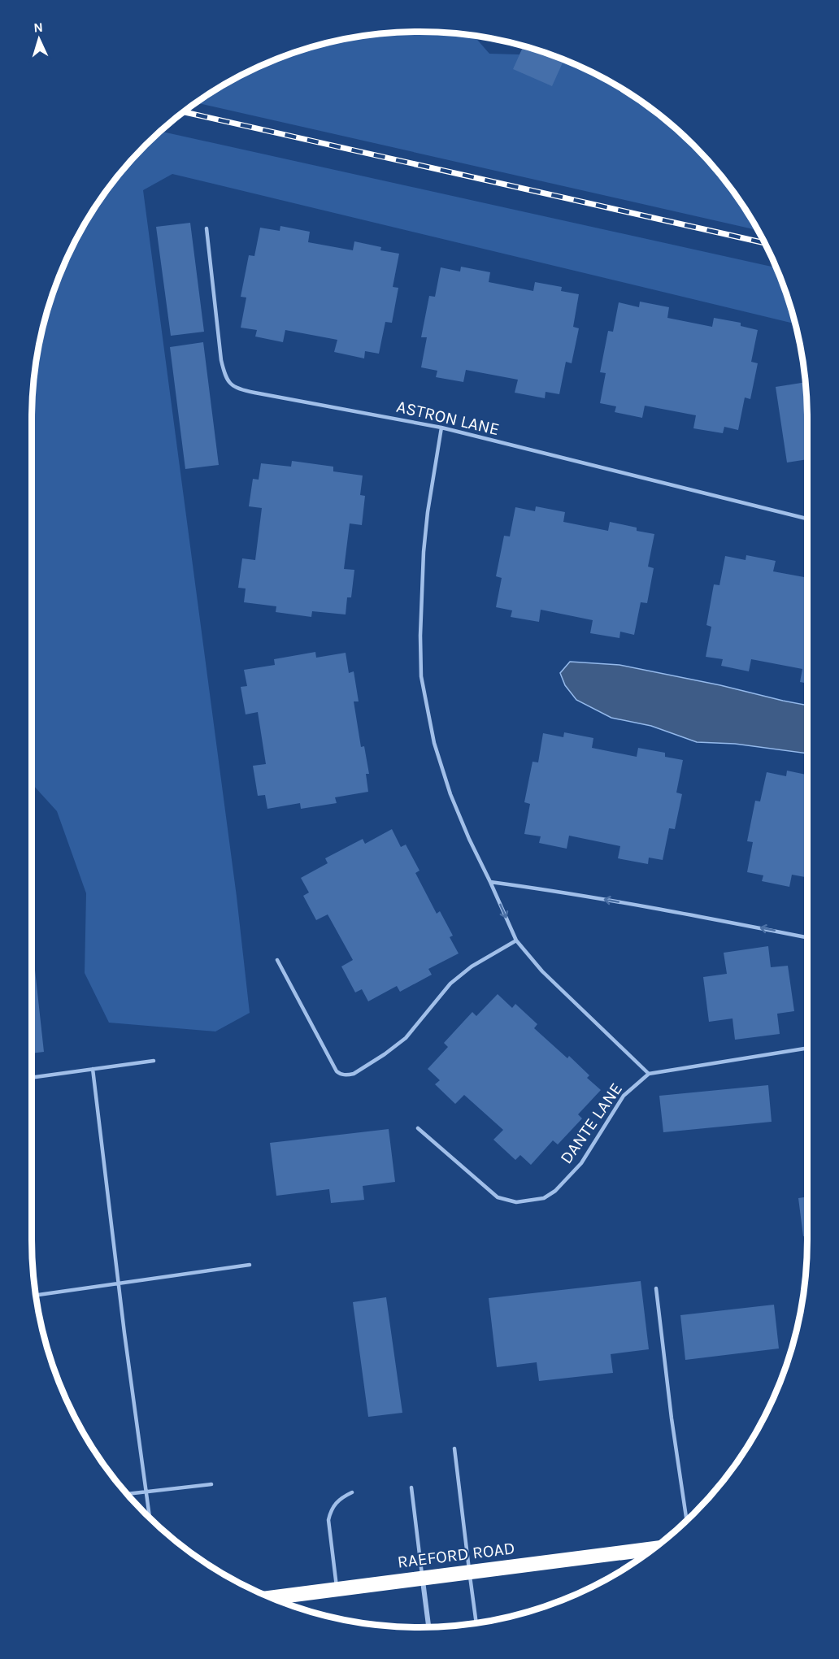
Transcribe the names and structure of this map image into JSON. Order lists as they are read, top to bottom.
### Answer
{
  "streets": {
    "highway": ["RAEFORD ROAD"],
    "lane": ["ASTRON LANE", "DANTE LANE"]
  },
  "north": "top"
}
